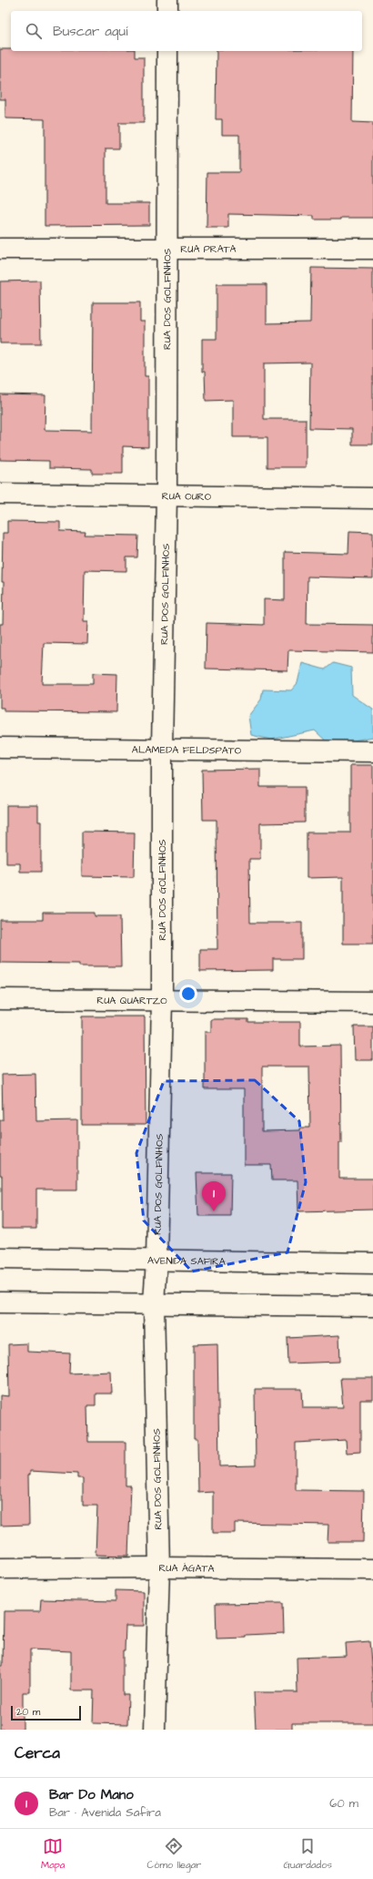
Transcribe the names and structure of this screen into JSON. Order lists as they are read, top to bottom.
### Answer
{
  "streets": {
    "street": [
      "RUA PRATA",
      "RUA DOS GOLFINHOS",
      "RUA OURO",
      "ALAMEDA FELDSPATO",
      "RUA QUARTZO",
      "AVENIDA SAFIRA",
      "RUA ÁGATA"
    ]
  },
  "crossings": [
    ["RUA PRATA", "RUA DOS GOLFINHOS"],
    ["RUA DOS GOLFINHOS", "RUA OURO"],
    ["RUA DOS GOLFINHOS", "ALAMEDA FELDSPATO"],
    ["RUA DOS GOLFINHOS", "RUA QUARTZO"],
    ["RUA DOS GOLFINHOS", "AVENIDA SAFIRA"],
    ["RUA DOS GOLFINHOS", "RUA ÁGATA"]
  ],
  "scale_bar": "20 m",
  "page": {
    "search": "Buscar aquí",
    "pins": "1",
    "scale": "20 m",
    "heading": "Cerca",
    "list": [
      {
        "mark": "1",
        "name": "Bar Do Mano",
        "note": "Bar · Avenida Safira",
        "value": "60 m"
      }
    ],
    "nav": ["Mapa", "Cómo llegar", "Guardados"]
  }
}
